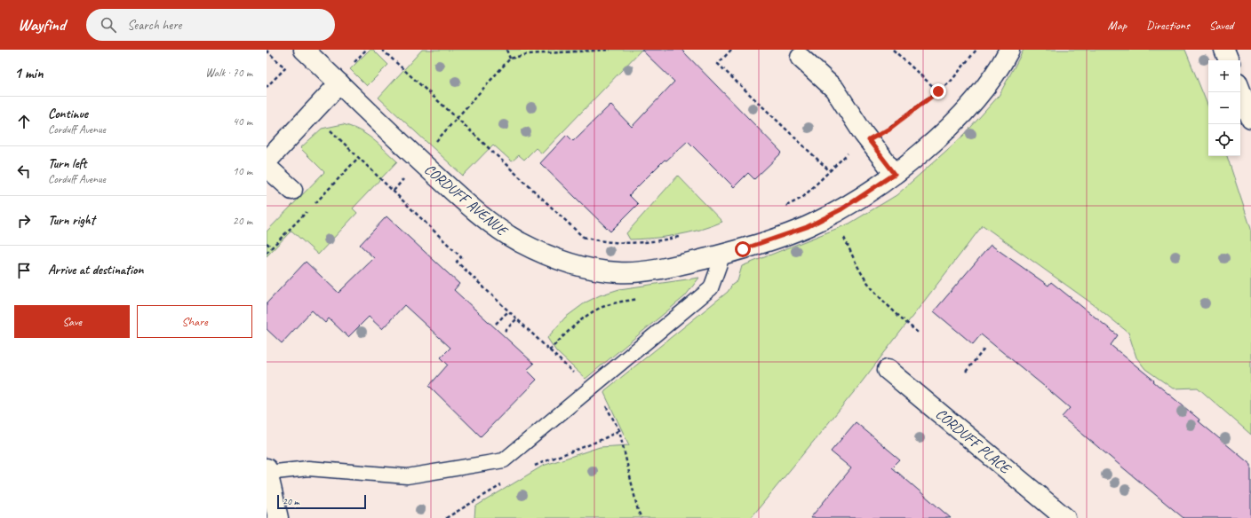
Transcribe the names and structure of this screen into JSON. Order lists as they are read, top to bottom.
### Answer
{
  "streets": {
    "street": ["CORDUFF AVENUE", "CORDUFF PLACE"]
  },
  "scale_bar": "20 m",
  "page": {
    "header": "Wayfind",
    "search": "Search here",
    "nav": ["Map", "Directions", "Saved"],
    "heading": ["1 min", "Walk · 70 m"],
    "map_buttons": ["+", "−"],
    "list": [
      ["Continue", "Corduff Avenue", "40 m"],
      ["Turn left", "Corduff Avenue", "10 m"],
      ["Turn right", "20 m"],
      "Arrive at destination"
    ],
    "buttons": ["Save", "Share"],
    "scale": "20 m"
  }
}
